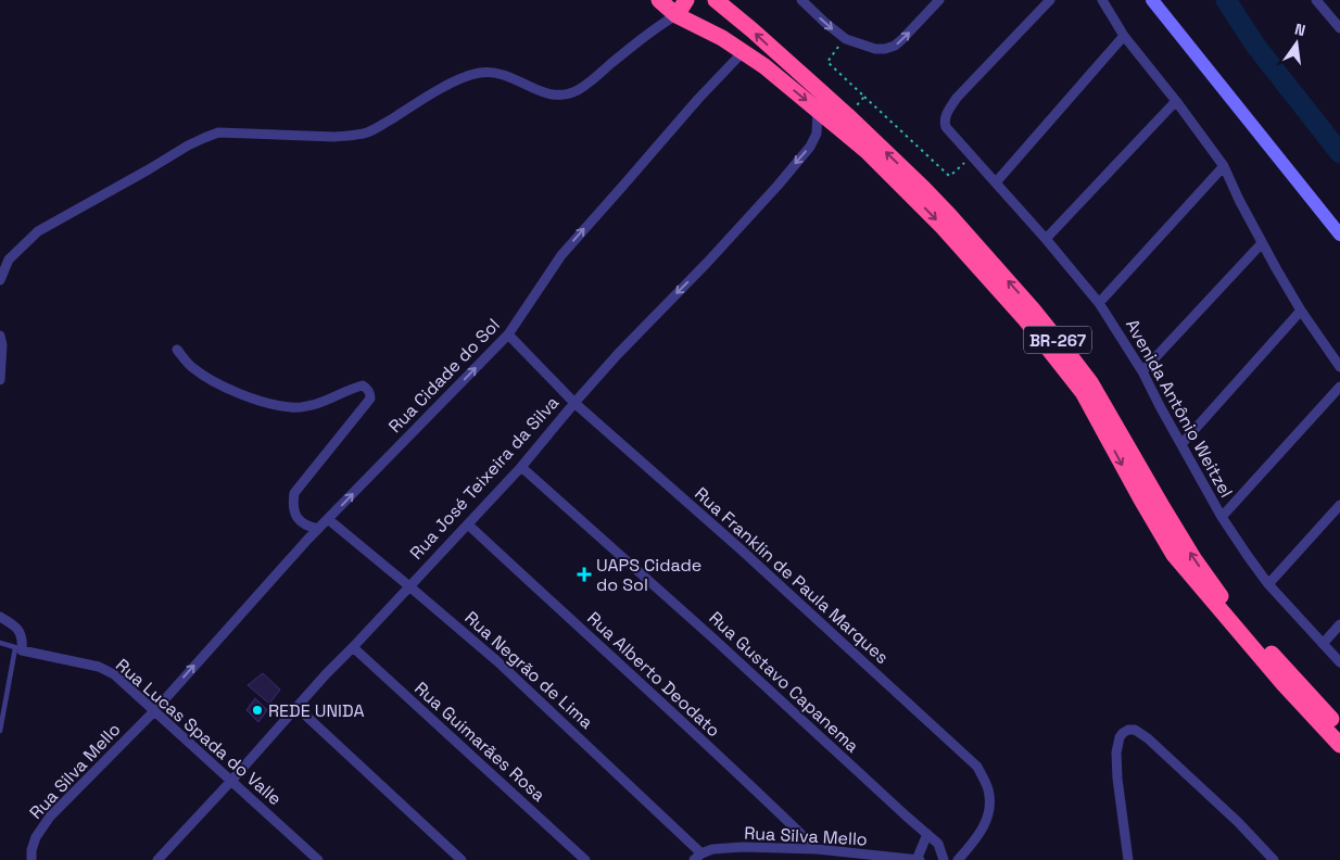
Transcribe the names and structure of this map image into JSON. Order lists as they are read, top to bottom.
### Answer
{
  "streets": {
    "highway": ["BR-267"],
    "street": [
      "Rua Cidade do Sol",
      "Avenida Antônio Weitzel",
      "Rua José Teixeira da Silva",
      "Rua Franklin de Paula Marques",
      "Rua Negrão de Lima",
      "Rua Alberto Deodato",
      "Rua Gustavo Capanema",
      "Rua Lucas Spada do Valle",
      "Rua Guimarães Rosa",
      "Rua Silva Mello"
    ]
  },
  "crossings": [
    ["BR-267", "Rua Cidade do Sol"],
    ["BR-267", "Rua José Teixeira da Silva"],
    ["Rua Cidade do Sol", "Rua Franklin de Paula Marques"],
    ["Rua Cidade do Sol", "Rua Negrão de Lima"],
    ["Rua Cidade do Sol", "Rua Lucas Spada do Valle"],
    ["Rua Cidade do Sol", "Rua Silva Mello"],
    ["Rua José Teixeira da Silva", "Rua Franklin de Paula Marques"],
    ["Rua José Teixeira da Silva", "Rua Negrão de Lima"],
    ["Rua José Teixeira da Silva", "Rua Alberto Deodato"],
    ["Rua José Teixeira da Silva", "Rua Gustavo Capanema"],
    ["Rua José Teixeira da Silva", "Rua Lucas Spada do Valle"],
    ["Rua José Teixeira da Silva", "Rua Guimarães Rosa"],
    ["Rua Negrão de Lima", "Rua Silva Mello"],
    ["Rua Alberto Deodato", "Rua Silva Mello"],
    ["Rua Lucas Spada do Valle", "Rua Silva Mello"]
  ],
  "one_way": ["Rua Cidade do Sol", "Rua José Teixeira da Silva"],
  "places": {
    "health": ["UAPS Cidade do Sol"],
    "other": ["REDE UNIDA"]
  },
  "north": "top"
}
